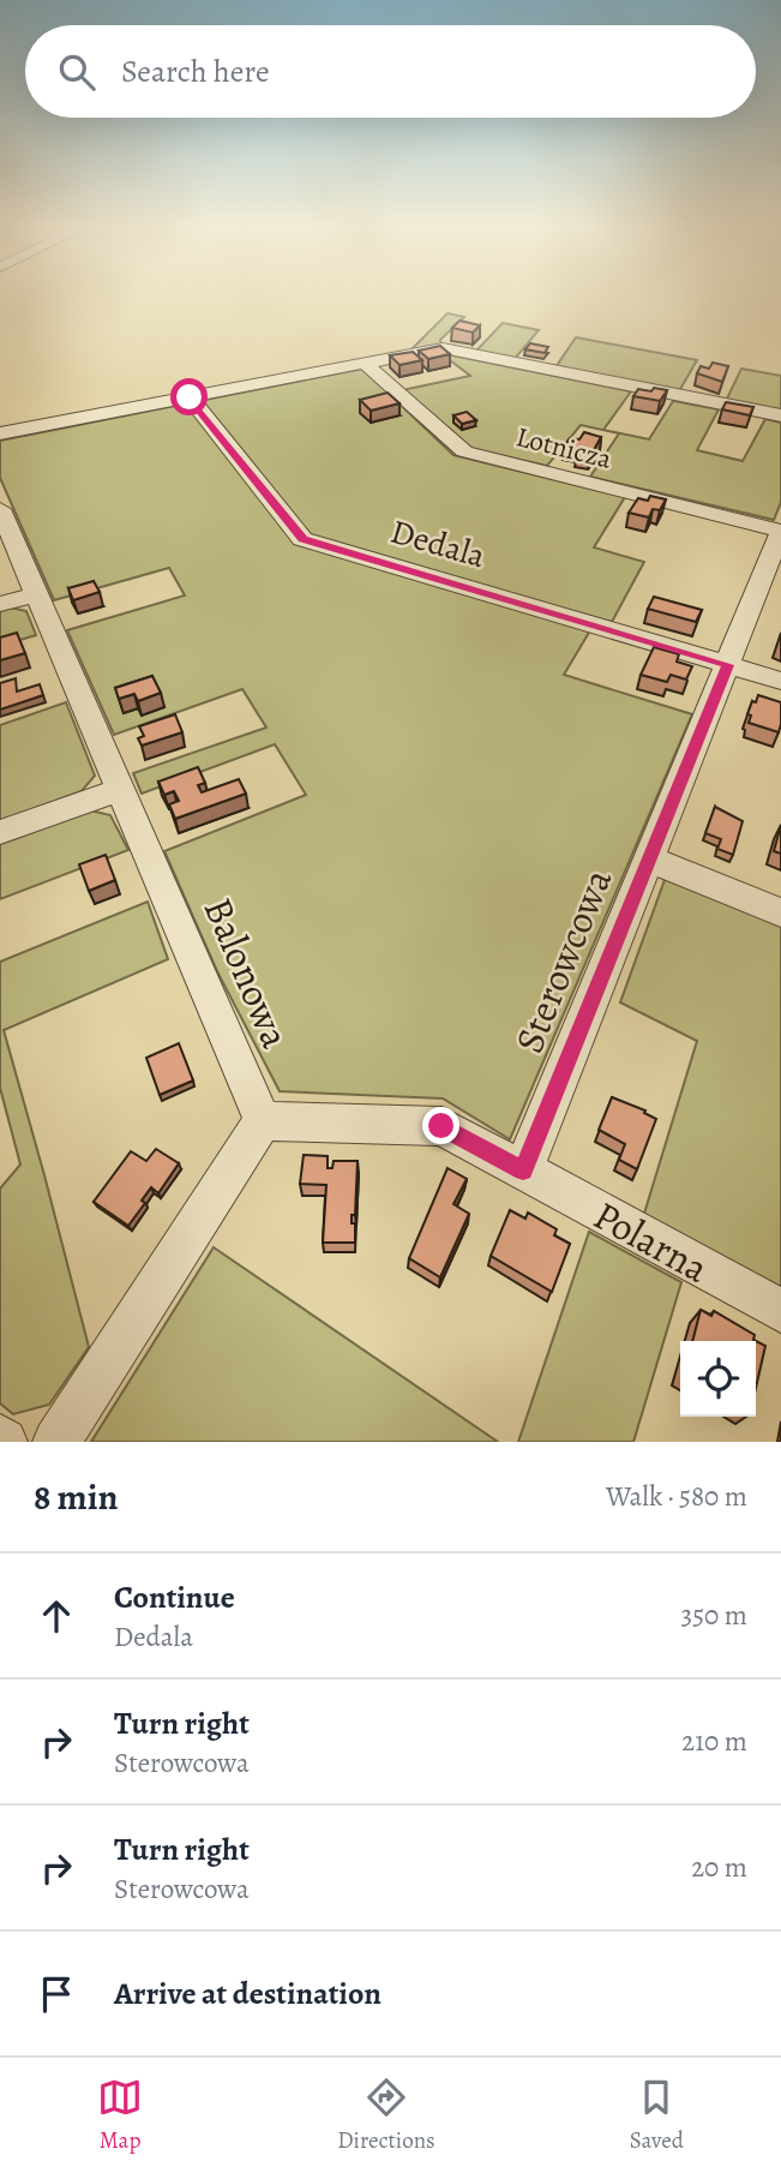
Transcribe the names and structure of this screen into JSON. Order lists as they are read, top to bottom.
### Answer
{
  "streets": {
    "street": [
      "Lotnicza",
      "Dedala",
      "Sterowcowa",
      "Balonowa",
      "Polarna"
    ]
  },
  "crossings": [
    ["Lotnicza", "Sterowcowa"],
    ["Dedala", "Sterowcowa"],
    ["Sterowcowa", "Polarna"]
  ],
  "page": {
    "search": "Search here",
    "heading": ["8 min", "Walk · 580 m"],
    "list": [
      ["Continue", "Dedala", "350 m"],
      ["Turn right", "Sterowcowa", "210 m"],
      ["Turn right", "Sterowcowa", "20 m"],
      "Arrive at destination"
    ],
    "nav": ["Map", "Directions", "Saved"]
  }
}
